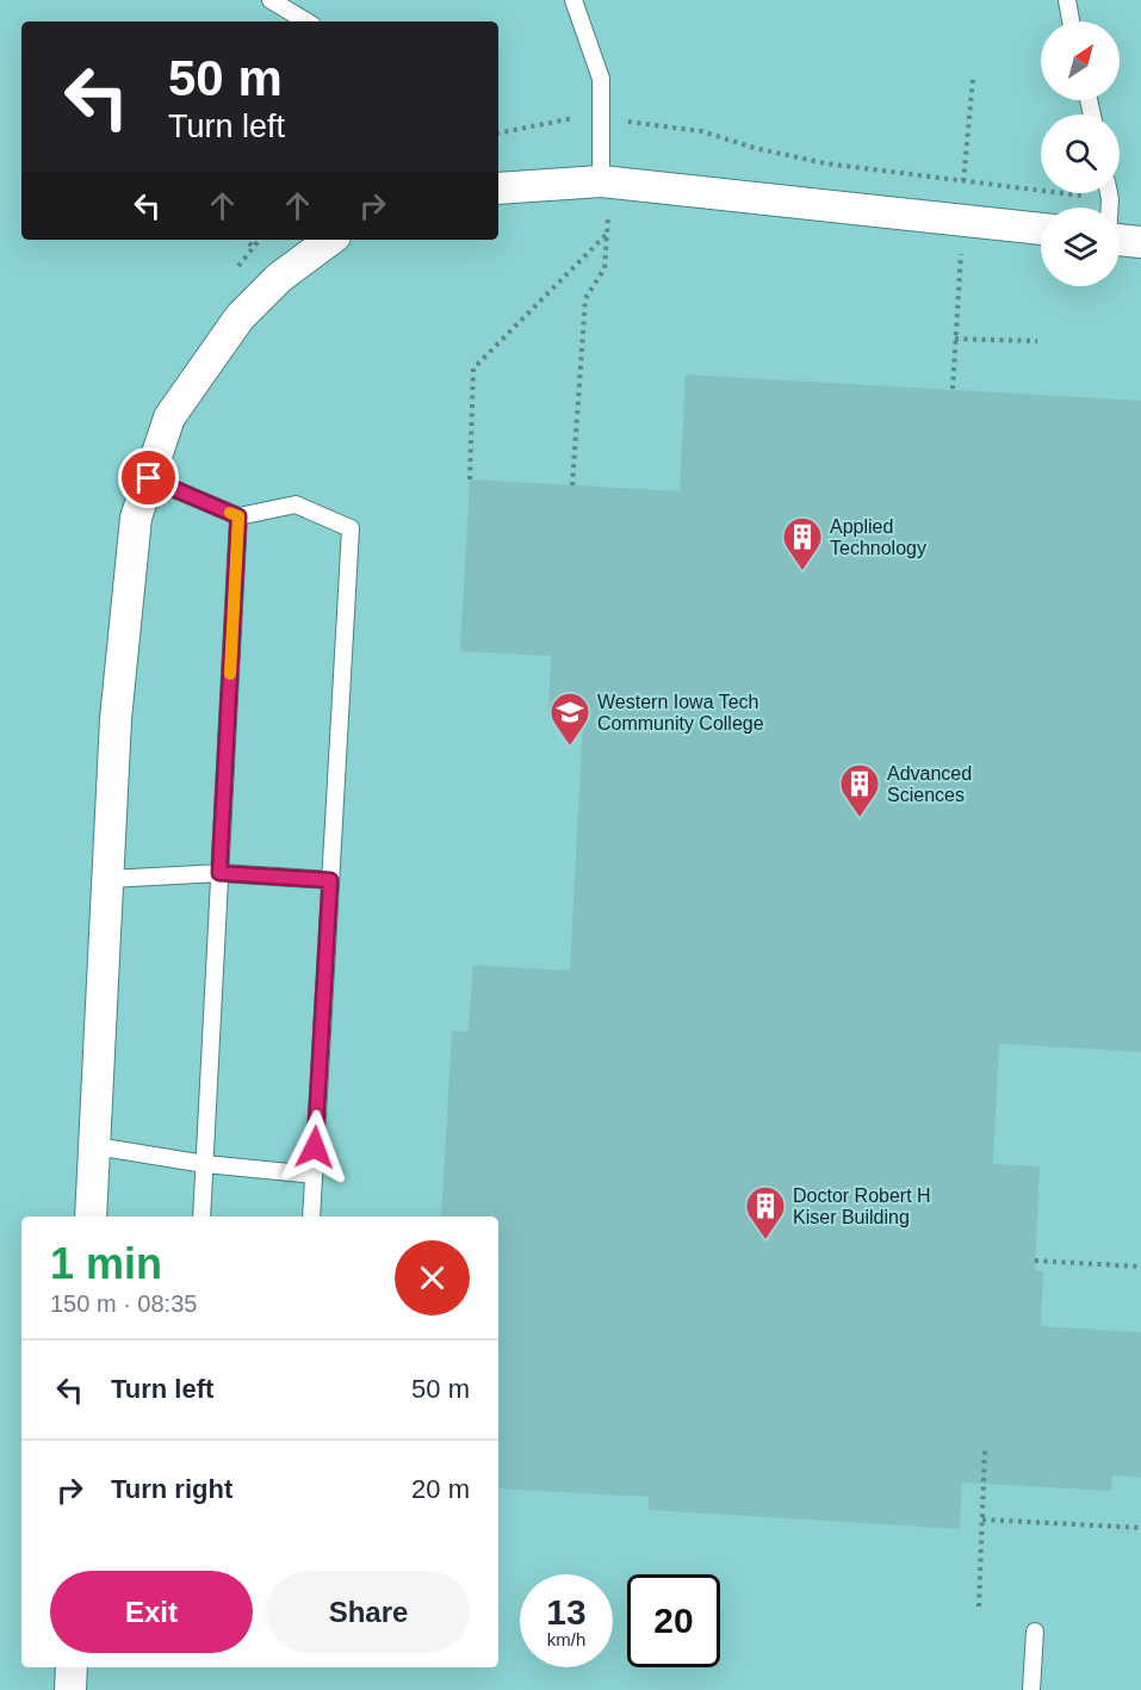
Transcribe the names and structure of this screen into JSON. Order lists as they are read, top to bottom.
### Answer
{
  "places": {
    "building": ["Applied Technology", "Advanced Sciences", "Doctor Robert H Kiser Building"],
    "school or university": ["Western Iowa Tech Community College"]
  },
  "north": "top right",
  "page": {
    "turn": ["50 m", "Turn left"],
    "heading": ["1 min", "150 m · 08:35"],
    "list": [
      {
        "name": "Turn left",
        "value": "50 m"
      },
      {
        "name": "Turn right",
        "value": "20 m"
      }
    ],
    "buttons": ["Exit", "Share"],
    "speed": "13 km/h",
    "limit": "20"
  }
}
